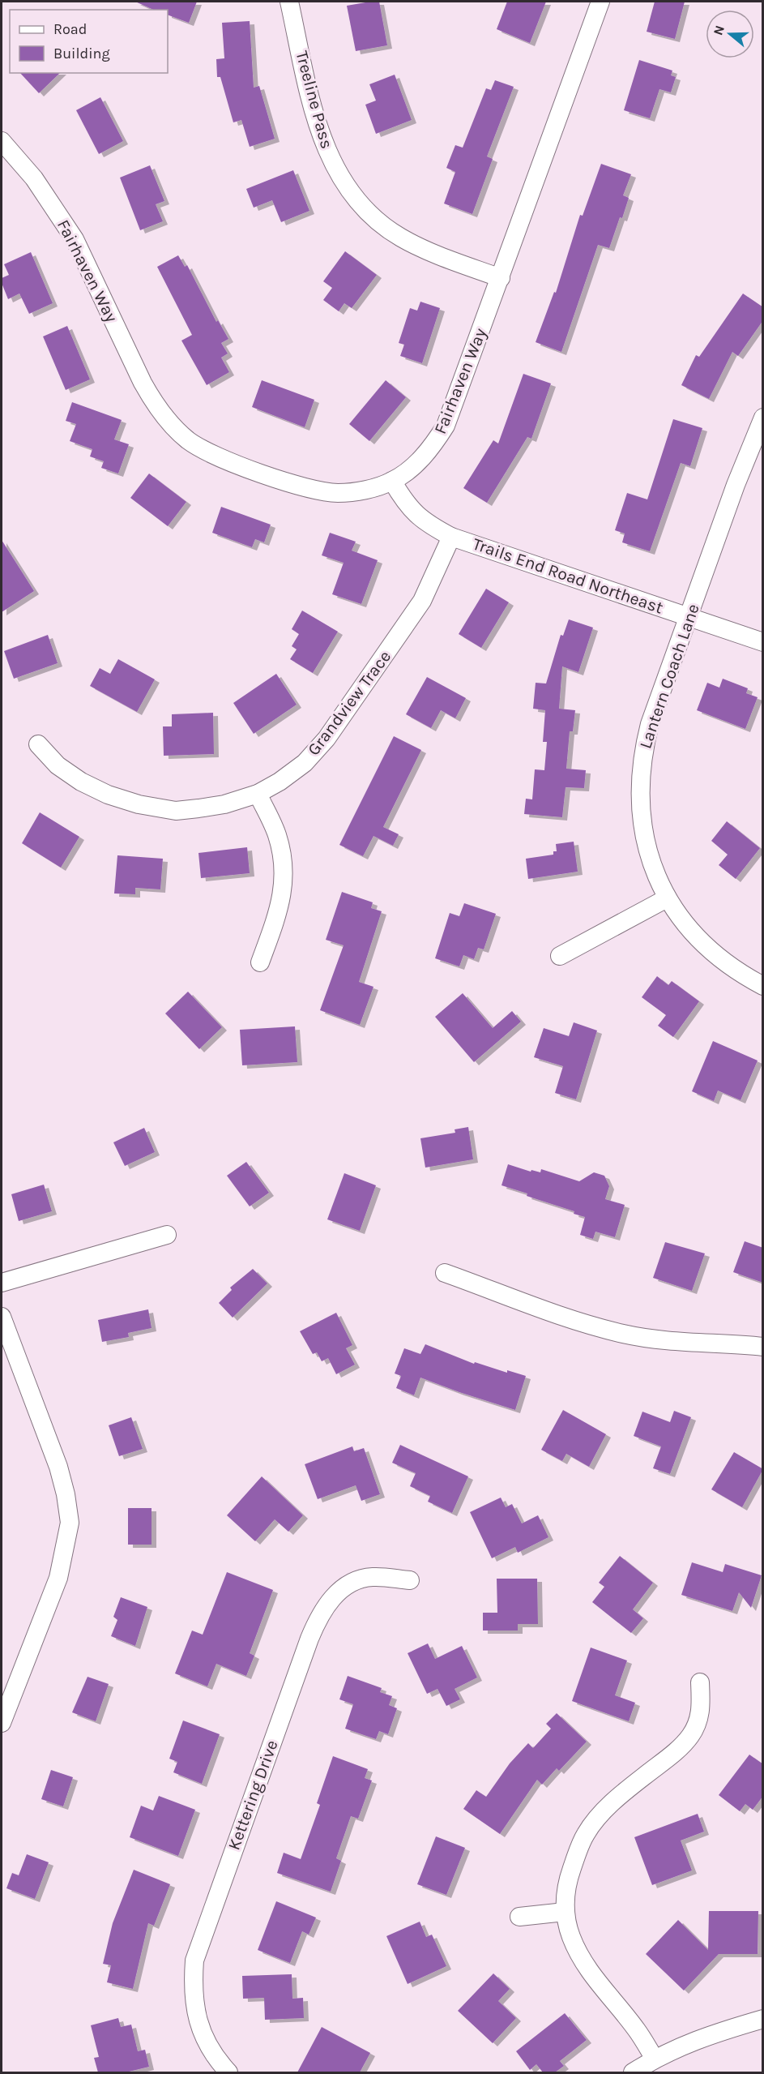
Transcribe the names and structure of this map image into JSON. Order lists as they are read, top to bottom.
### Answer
{
  "streets": {
    "street": [
      "Treeline Pass",
      "Fairhaven Way",
      "Trails End Road Northeast",
      "Lantern Coach Lane",
      "Grandview Trace",
      "Kettering Drive"
    ]
  },
  "crossings": [
    ["Treeline Pass", "Fairhaven Way"],
    ["Fairhaven Way", "Trails End Road Northeast"],
    ["Trails End Road Northeast", "Lantern Coach Lane"],
    ["Trails End Road Northeast", "Grandview Trace"]
  ],
  "legend": ["Road", "Building"],
  "north": "left"
}
